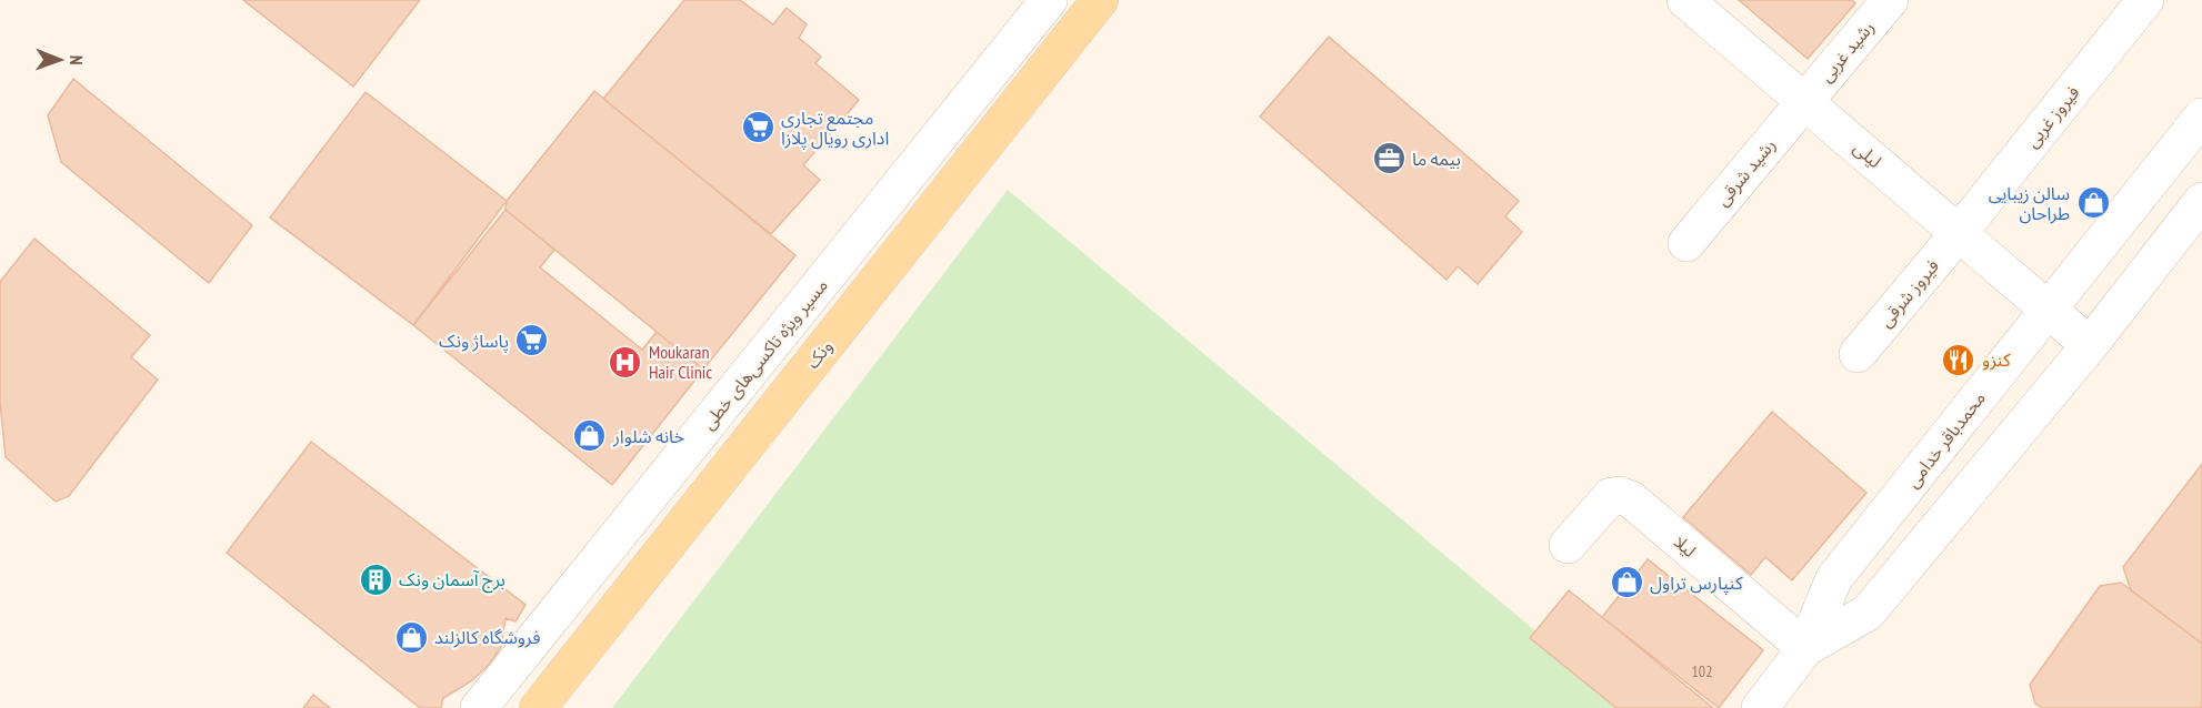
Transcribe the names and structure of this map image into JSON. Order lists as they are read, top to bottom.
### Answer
{
  "streets": {
    "main road": ["ونک"],
    "street": [
      "رشید غربی",
      "فیروز غربی",
      "لیلی",
      "رشید شرقی",
      "فیروز شرقی",
      "مسیر ویژه تاکسی‌های خطی",
      "محمدباقر خدامی",
      "لیلا"
    ]
  },
  "crossings": [
    ["رشید غربی", "لیلی"],
    ["رشید غربی", "رشید شرقی"],
    ["فیروز غربی", "لیلی"],
    ["فیروز غربی", "فیروز شرقی"],
    ["لیلی", "رشید شرقی"],
    ["لیلی", "فیروز شرقی"],
    ["لیلی", "محمدباقر خدامی"],
    ["محمدباقر خدامی", "لیلا"]
  ],
  "places": {
    "supermarket": ["مجتمع تجاری اداری رویال پلازا", "پاساژ ونک"],
    "office": ["بیمه ما"],
    "shop": [
      "سالن زیبایی طراحان",
      "خانه شلوار",
      "کنپارس تراول",
      "فروشگاه کالزلند"
    ],
    "restaurant": ["کنزو"],
    "hospital": ["Moukaran Hair Clinic"],
    "building": ["برج آسمان ونک"]
  },
  "house_numbers": ["102"],
  "north": "right"
}
